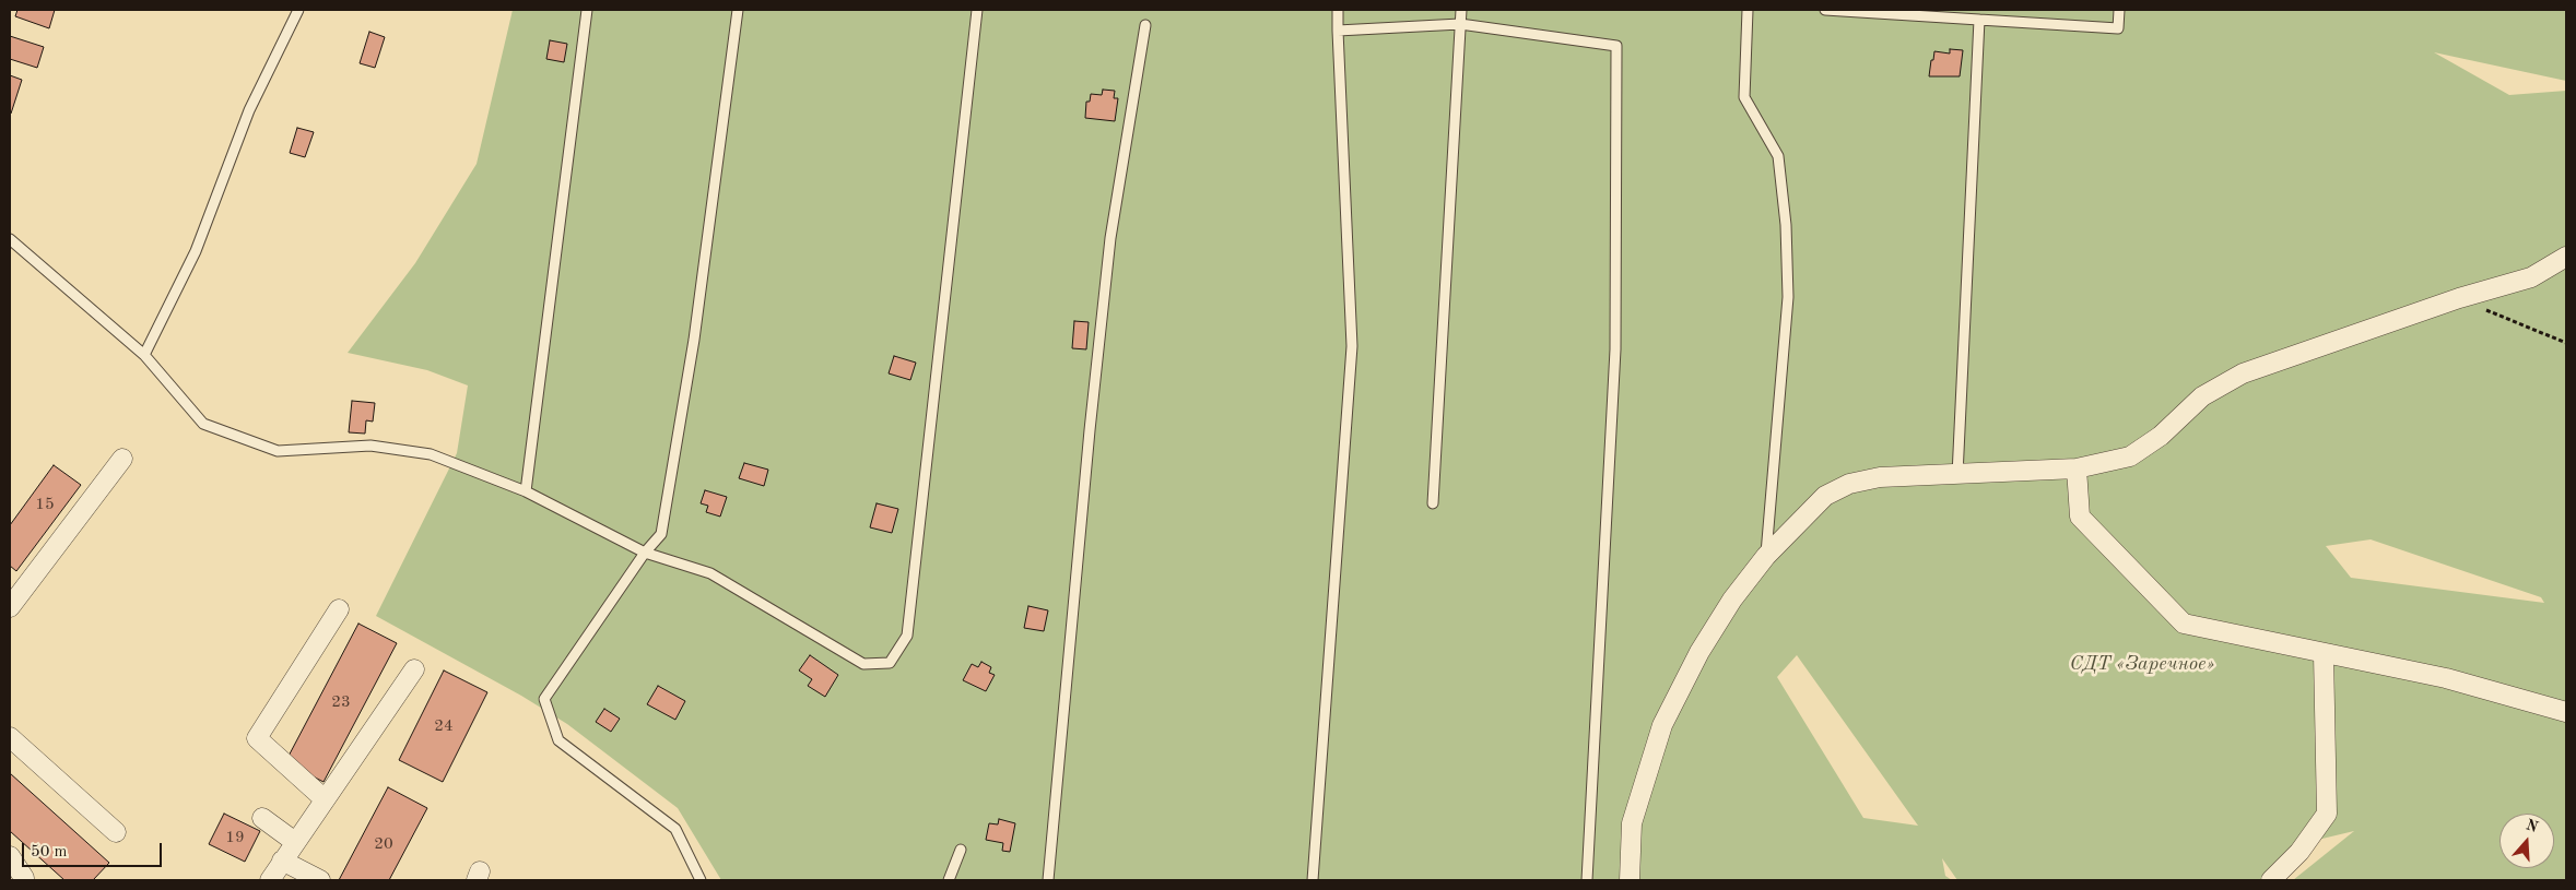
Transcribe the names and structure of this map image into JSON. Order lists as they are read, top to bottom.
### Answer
{
  "parks": ["СДТ «Заречное»"],
  "house_numbers": [
    "15",
    "23",
    "24",
    "19",
    "20"
  ],
  "scale_bar": "50 m",
  "north": "top"
}
